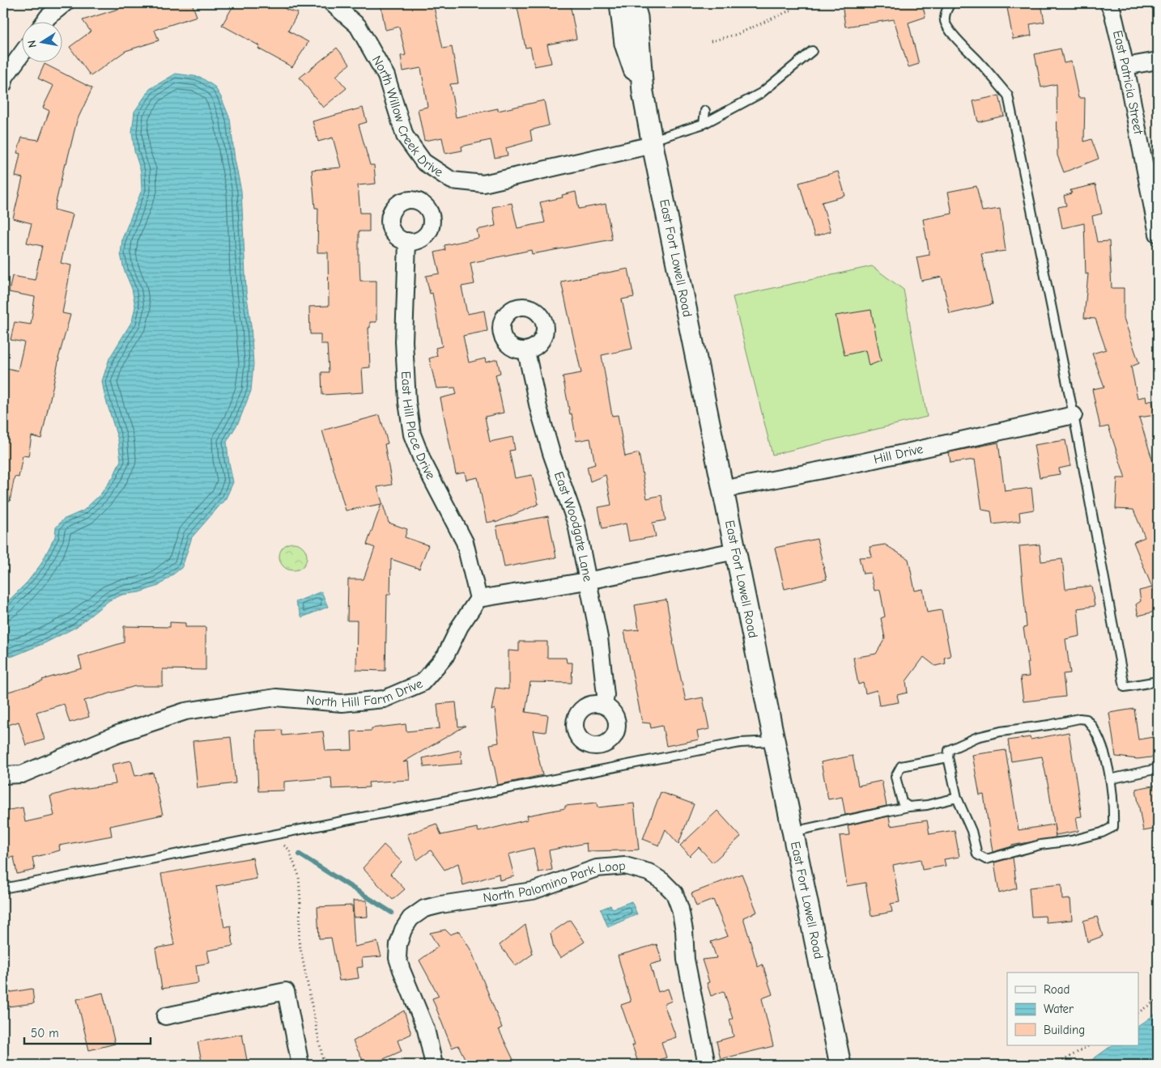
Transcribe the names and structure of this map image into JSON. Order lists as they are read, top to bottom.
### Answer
{
  "streets": {
    "street": [
      "East Patricia Street",
      "North Willow Creek Drive",
      "East Fort Lowell Road",
      "East Hill Place Drive",
      "Hill Drive",
      "East Woodgate Lane",
      "North Hill Farm Drive",
      "North Palomino Park Loop"
    ]
  },
  "crossings": [
    ["North Willow Creek Drive", "East Fort Lowell Road"],
    ["East Fort Lowell Road", "Hill Drive"],
    ["East Hill Place Drive", "North Hill Farm Drive"]
  ],
  "legend": ["Road", "Water", "Building"],
  "scale_bar": "50 m",
  "north": "left"
}
